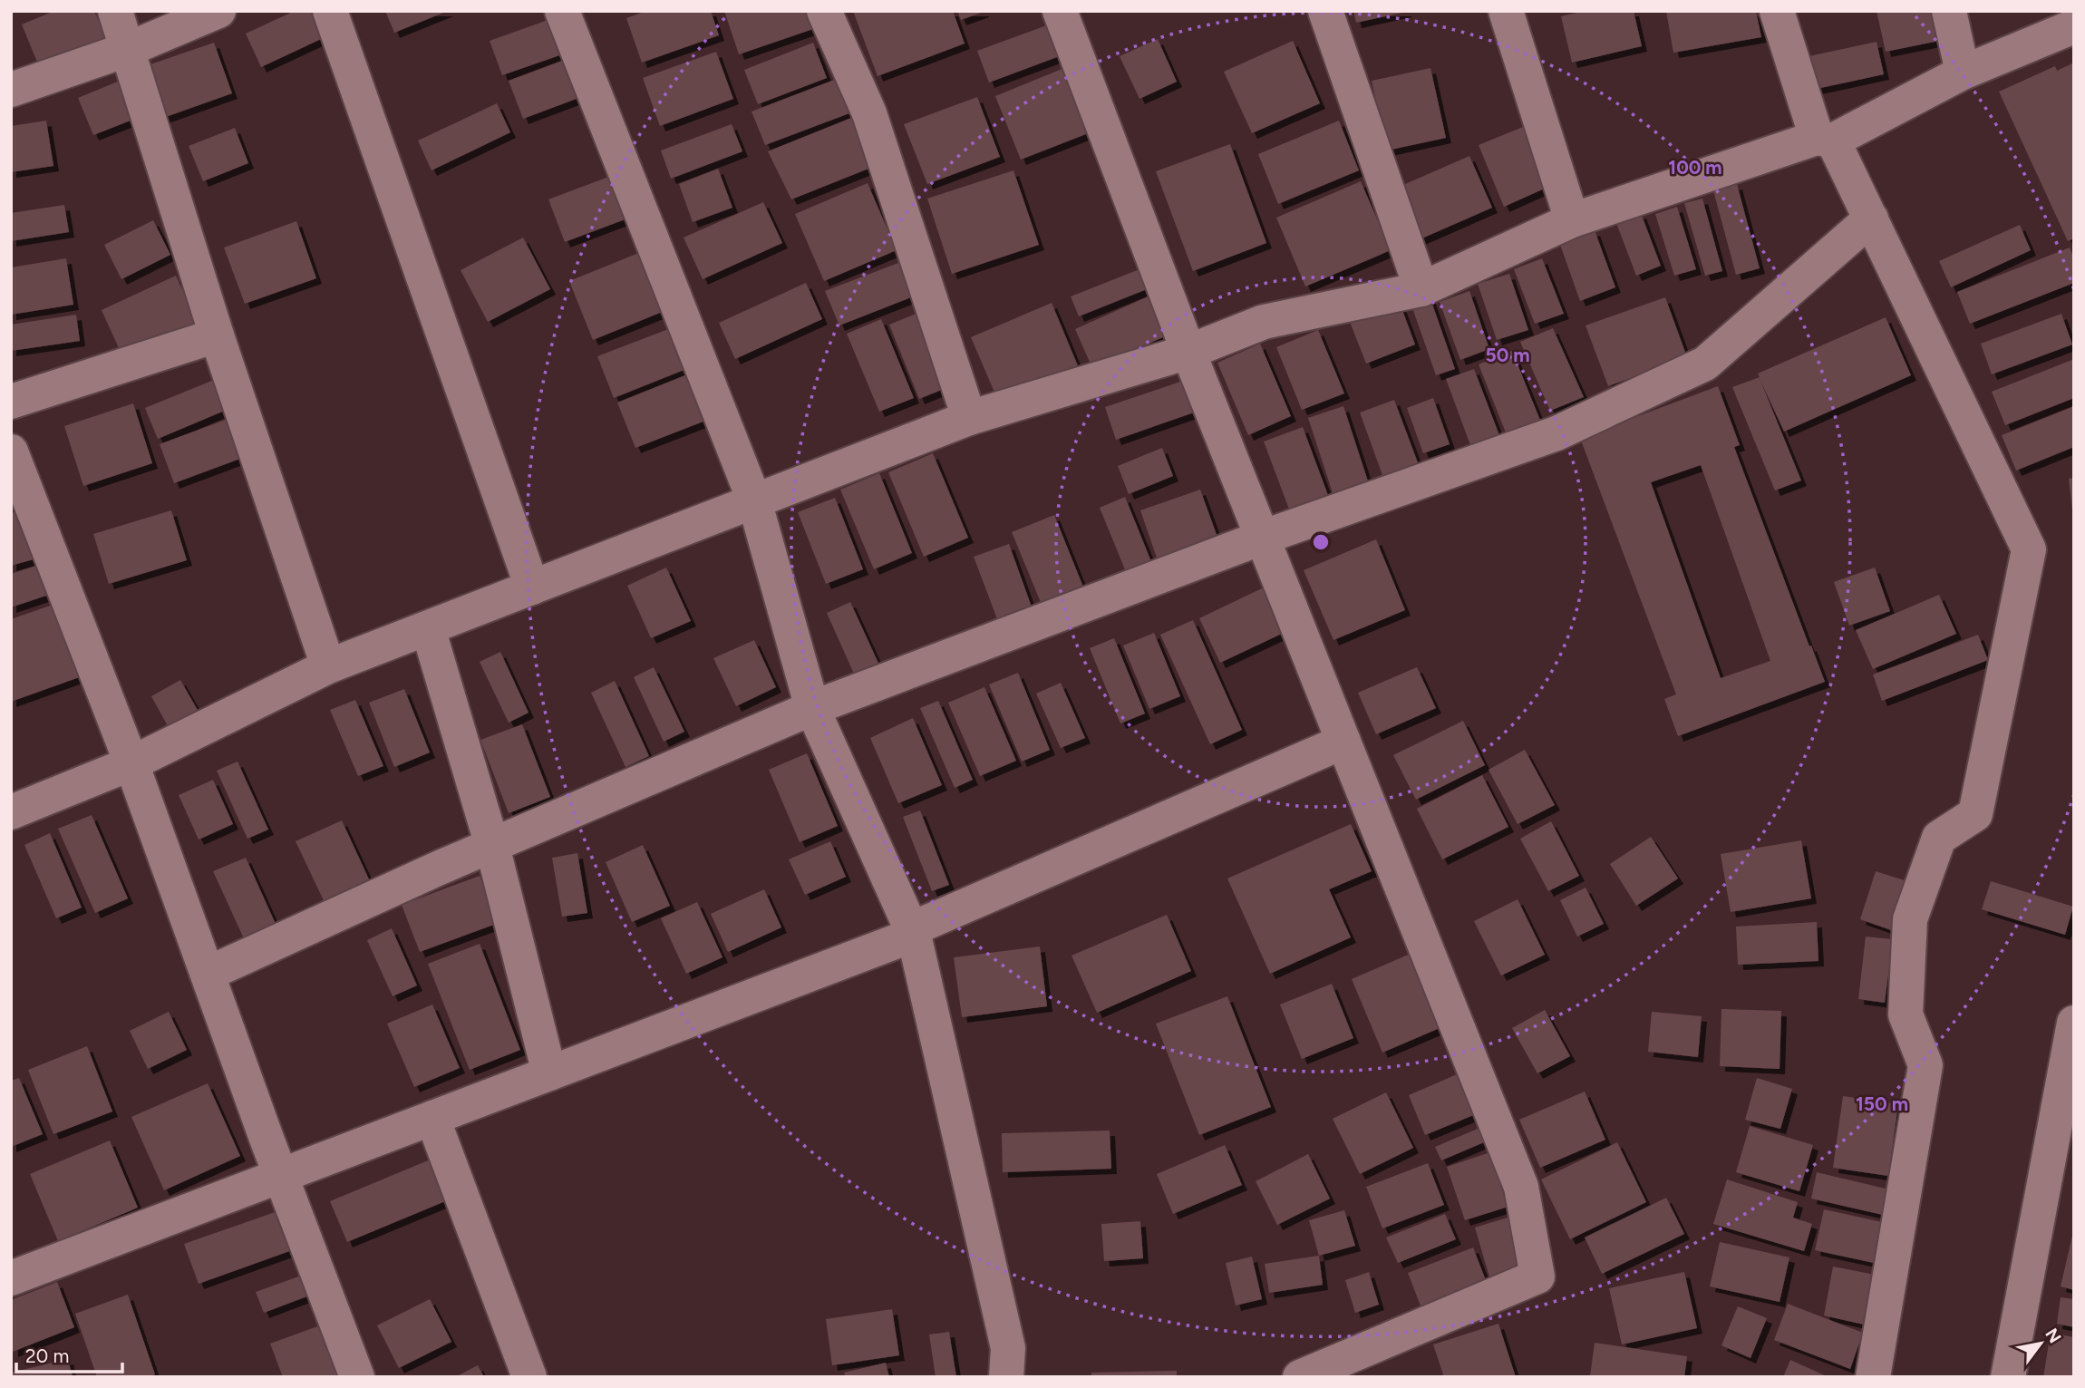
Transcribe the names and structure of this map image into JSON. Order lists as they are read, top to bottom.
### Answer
{
  "scale_bar": "20 m",
  "north": "top right",
  "rings": ["100 m", "50 m", "150 m"]
}
